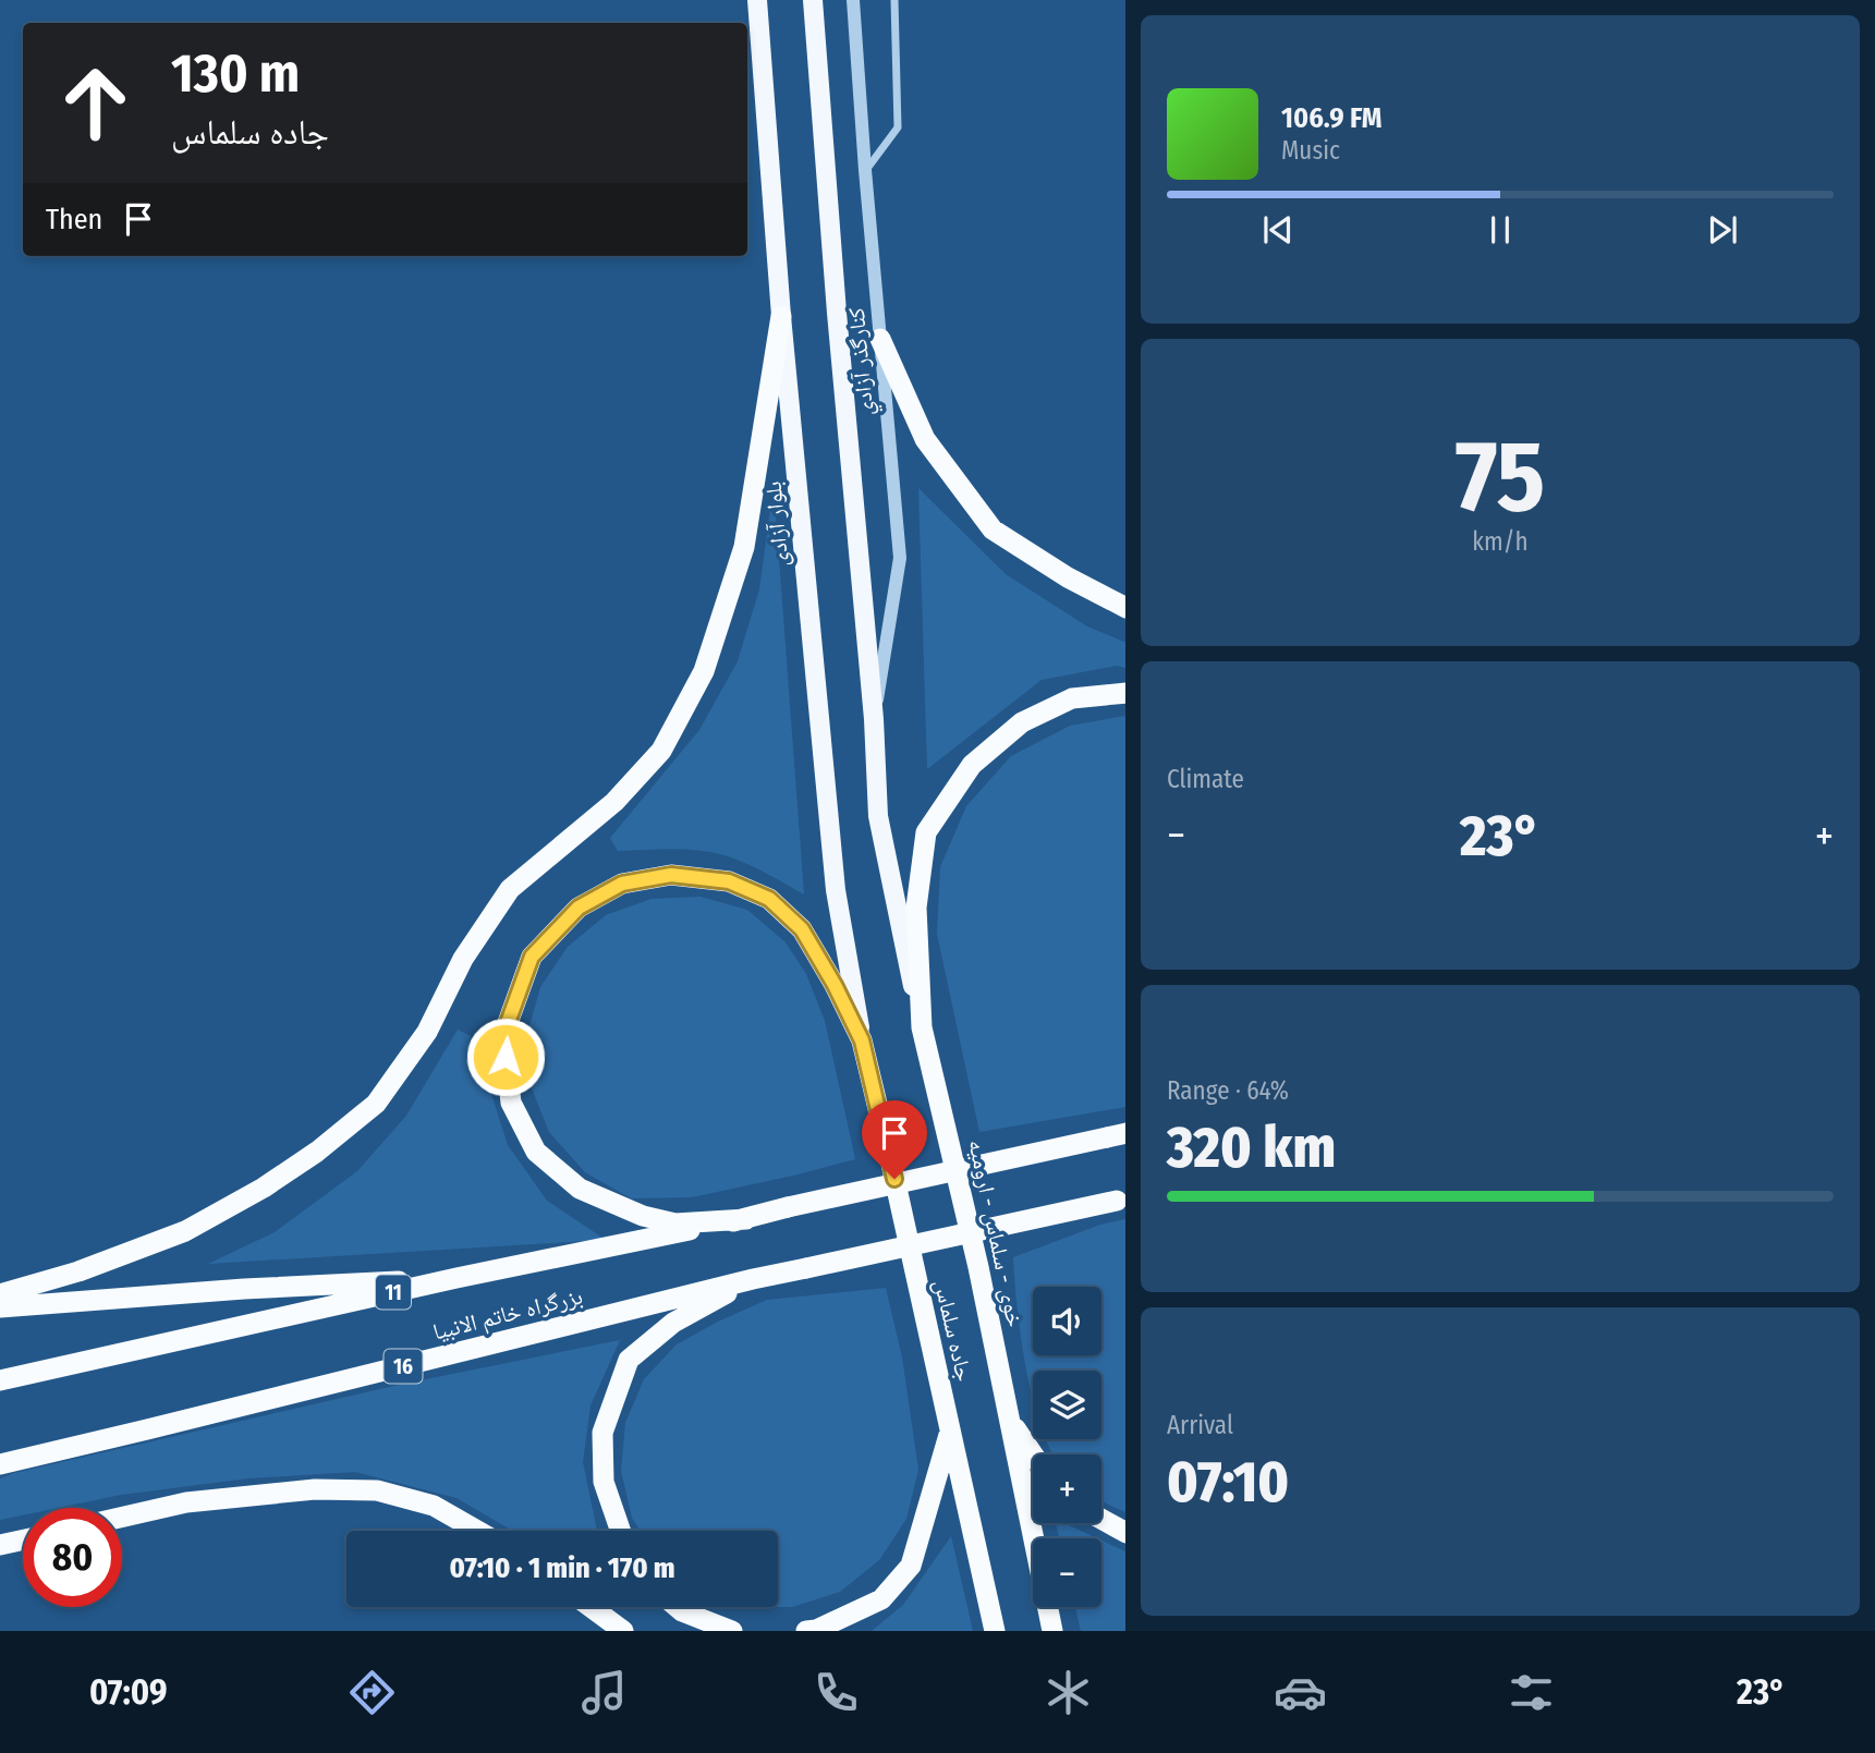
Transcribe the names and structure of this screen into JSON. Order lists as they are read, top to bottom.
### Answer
{
  "streets": {
    "highway": [
      "خوی - سلماس - ارومیه",
      "11",
      "بزرگراه خاتم الانبیا",
      "جاده سلماس",
      "16"
    ],
    "main road": ["بلوار آزادی"],
    "street": ["کنارگذر آزادي"]
  },
  "crossings": [
    ["بلوار آزادی", "جاده سلماس"],
    ["بزرگراه خاتم الانبیا", "جاده سلماس"]
  ],
  "page": {
    "turn": ["130 m", "جاده سلماس"],
    "song": ["106.9 FM", "Music"],
    "then": "Then",
    "tile": [
      ["75", "km/h"],
      "Climate",
      ["Range · 64%", "320 km"],
      ["Arrival", "07:10"]
    ],
    "heat": ["−", "23°", "+"],
    "map_buttons": ["+", "−"],
    "limit": "80",
    "trip": "07:10 · 1 min · 170 m",
    "tabs": ["07:09", "23°"]
  }
}
